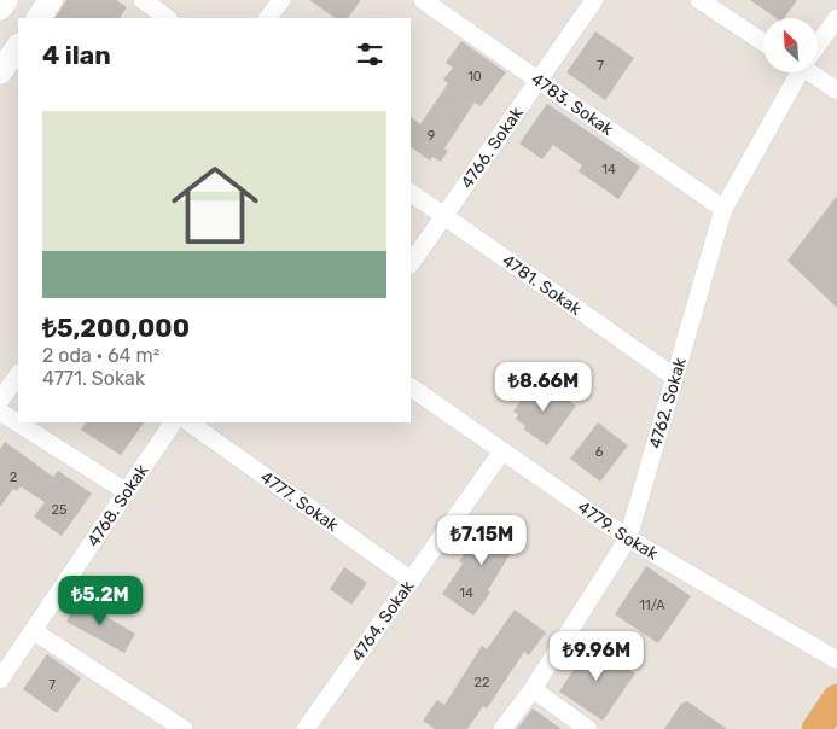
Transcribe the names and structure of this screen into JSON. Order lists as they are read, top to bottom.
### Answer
{
  "streets": {
    "street": [
      "4783. Sokak",
      "4766. Sokak",
      "4781. Sokak",
      "4762. Sokak",
      "4777. Sokak",
      "4768. Sokak",
      "4779. Sokak",
      "4764. Sokak"
    ]
  },
  "crossings": [
    ["4783. Sokak", "4766. Sokak"],
    ["4783. Sokak", "4762. Sokak"],
    ["4766. Sokak", "4781. Sokak"],
    ["4781. Sokak", "4762. Sokak"],
    ["4762. Sokak", "4779. Sokak"],
    ["4777. Sokak", "4764. Sokak"],
    ["4779. Sokak", "4764. Sokak"]
  ],
  "house_numbers": [
    "7",
    "10",
    "9",
    "14",
    "6",
    "2",
    "25",
    "14",
    "11/A",
    "22",
    "7"
  ],
  "north": "top left",
  "page": {
    "heading": "4 ilan",
    "list": [
      {
        "name": "₺5,200,000",
        "note": "2 oda · 64 m² · 4771. Sokak"
      }
    ],
    "price": [
      "₺8.66M",
      "₺7.15M",
      "₺5.2M",
      "₺9.96M"
    ]
  }
}
